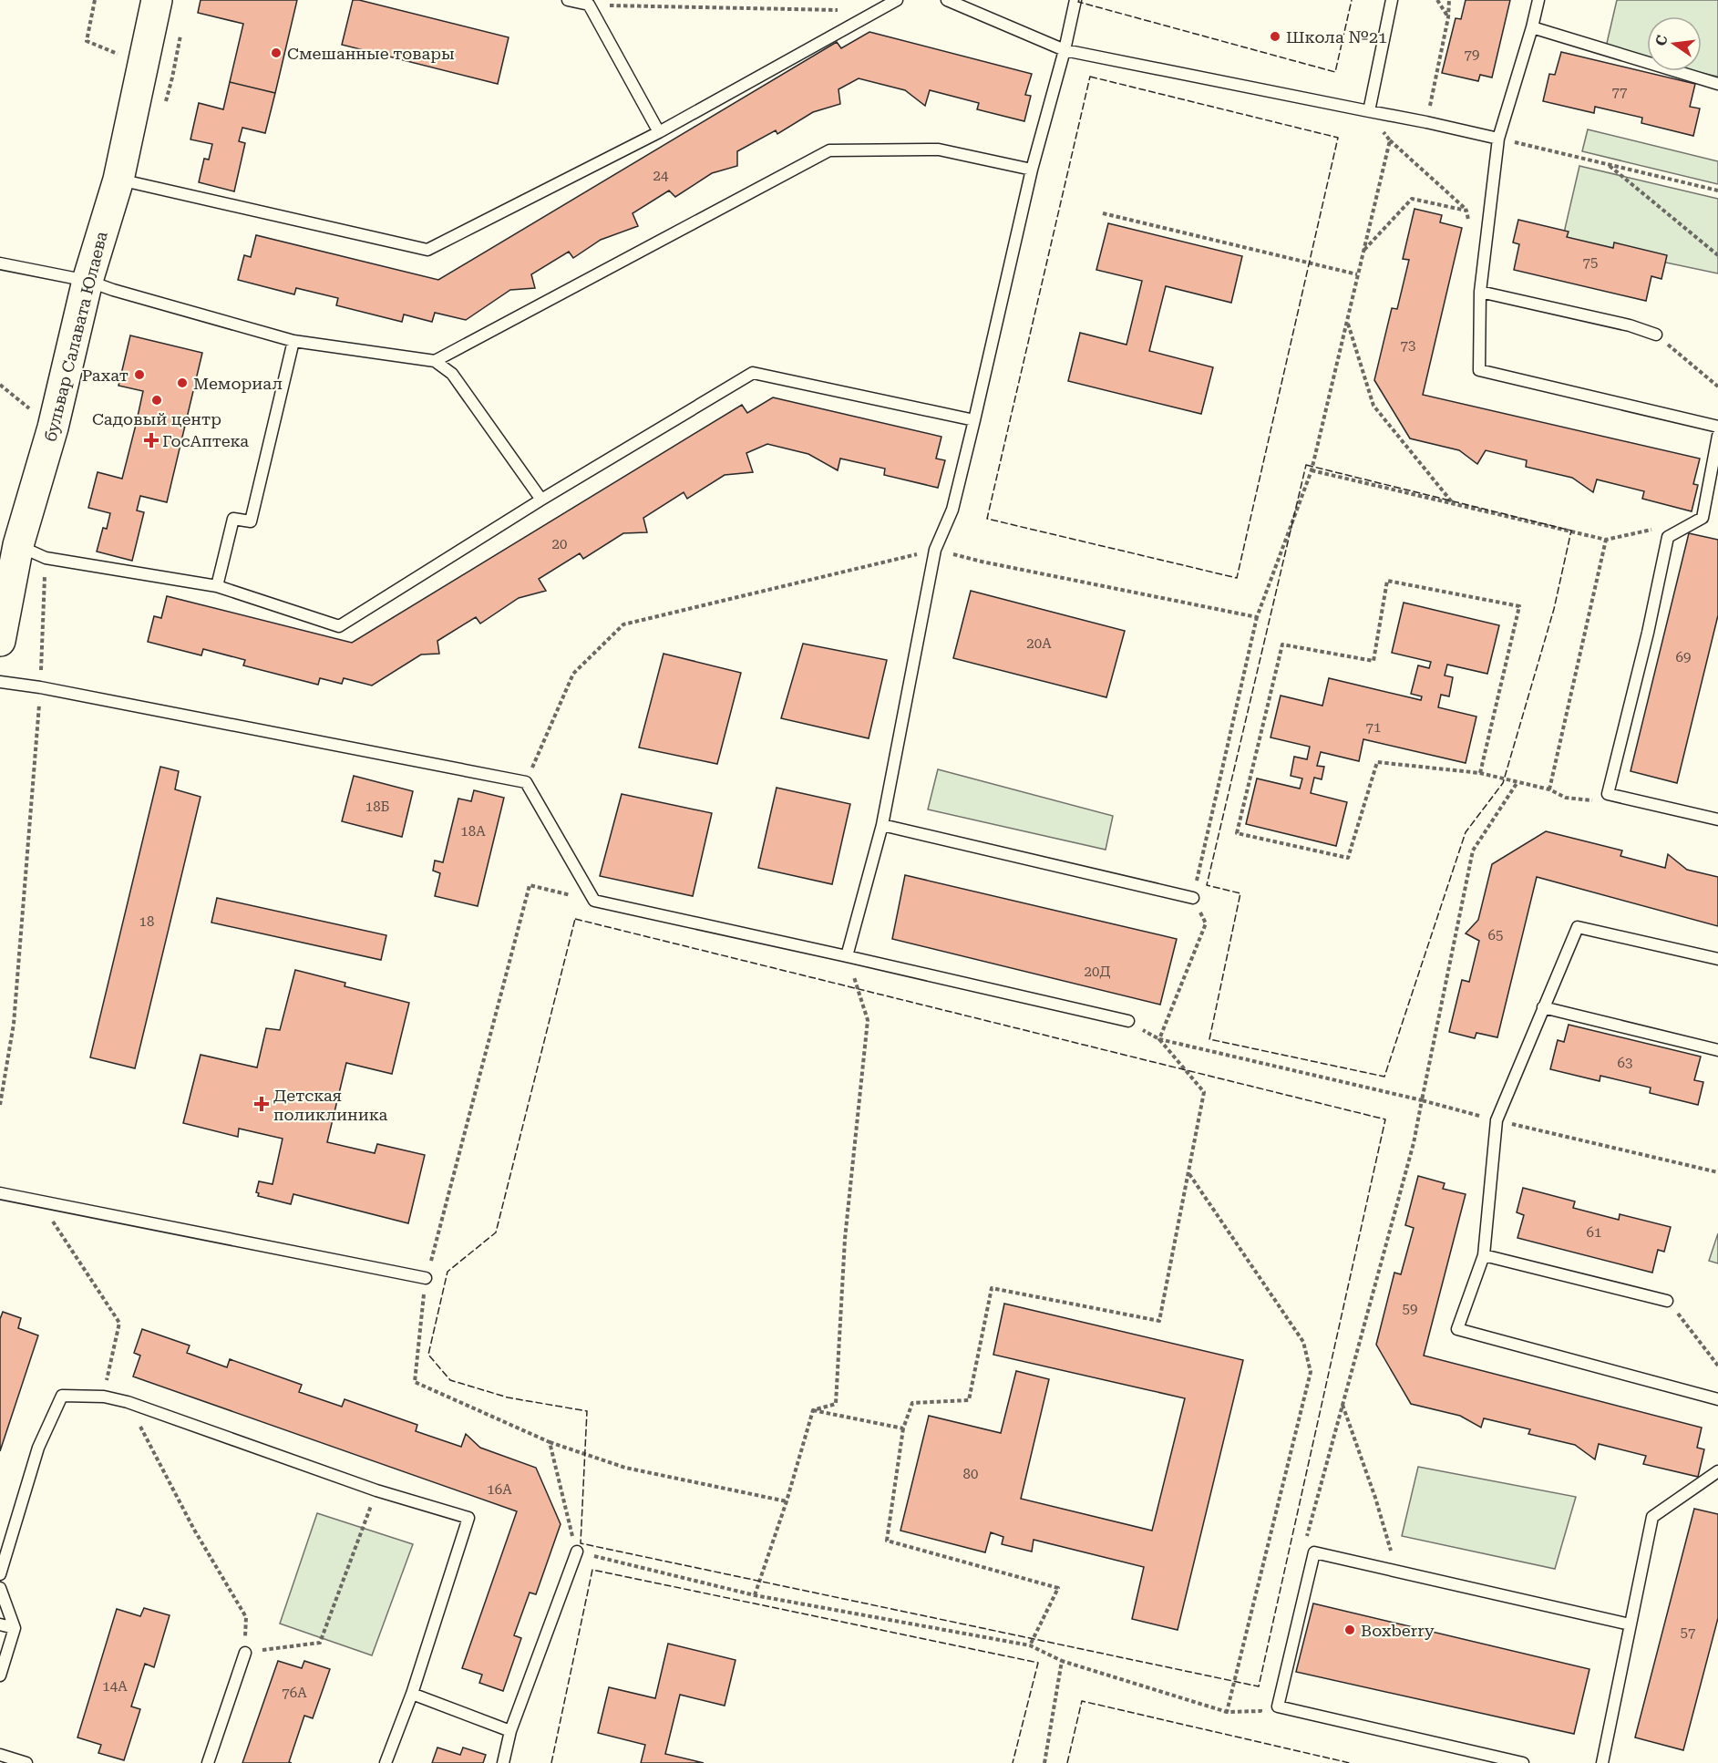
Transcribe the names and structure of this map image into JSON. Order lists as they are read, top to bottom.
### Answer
{
  "streets": {
    "street": ["бульвар Салавата Юлаева"]
  },
  "places": {
    "other": [
      "Школа №21",
      "Смешанные товары",
      "Рахат",
      "Мемориал",
      "Садовый центр",
      "Boxberry"
    ],
    "health": ["ГосАптека", "Детская поликлиника"]
  },
  "house_numbers": [
    "79",
    "77",
    "24",
    "75",
    "73",
    "20",
    "20А",
    "69",
    "71",
    "18Б",
    "18А",
    "18",
    "65",
    "20Д",
    "63",
    "61",
    "59",
    "80",
    "16А",
    "57",
    "14А",
    "76А"
  ],
  "north": "left"
}
